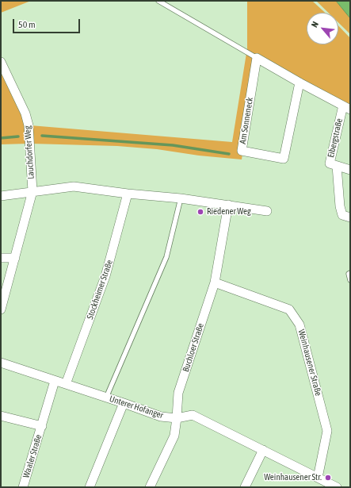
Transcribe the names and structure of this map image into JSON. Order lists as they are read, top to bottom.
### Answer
{
  "streets": {
    "street": [
      "Am Sonneneck",
      "Eibergstraße",
      "Lauchdorfer Weg",
      "Stockheimer Straße",
      "Buchloer Straße",
      "Weinhausener Straße",
      "Unterer Hofanger",
      "Waaler Straße"
    ]
  },
  "crossings": [
    ["Stockheimer Straße", "Unterer Hofanger"],
    ["Buchloer Straße", "Weinhausener Straße"],
    ["Buchloer Straße", "Unterer Hofanger"],
    ["Weinhausener Straße", "Unterer Hofanger"],
    ["Unterer Hofanger", "Waaler Straße"]
  ],
  "places": ["Riedener Weg", "Weinhausener Str."],
  "scale_bar": "50 m",
  "north": "top left"
}
